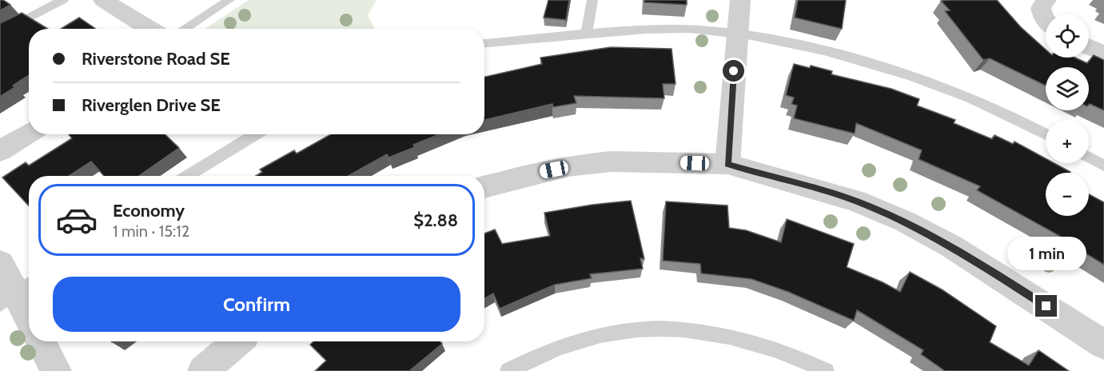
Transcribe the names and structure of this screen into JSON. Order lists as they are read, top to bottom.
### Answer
{
  "page": {
    "map_buttons": ["+", "−"],
    "banner": ["Riverstone Road SE", "Riverglen Drive SE"],
    "list": [
      {
        "name": "Economy",
        "note": "1 min · 15:12",
        "value": "$2.88"
      }
    ],
    "bubble": "1 min",
    "buttons": "Confirm"
  }
}
